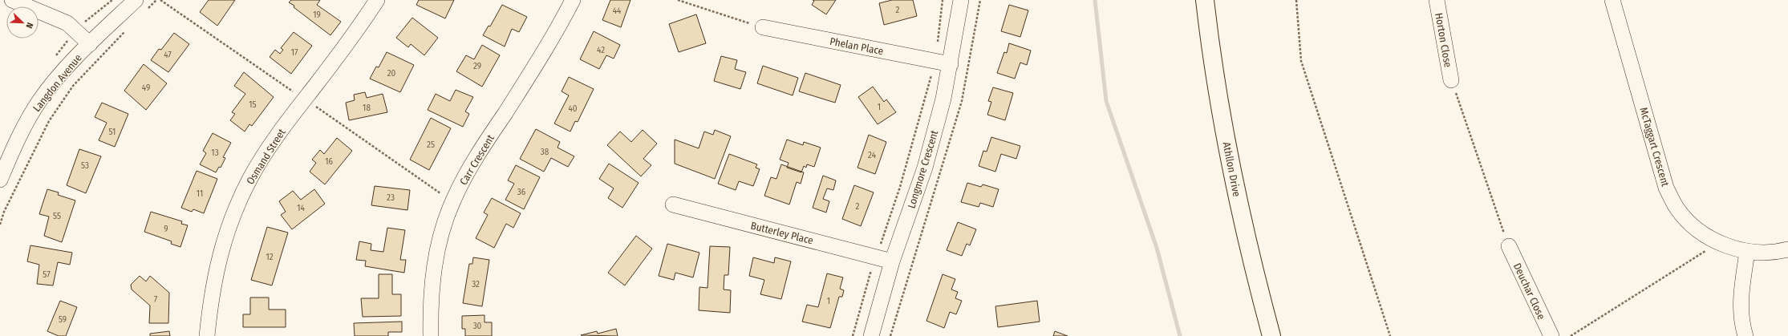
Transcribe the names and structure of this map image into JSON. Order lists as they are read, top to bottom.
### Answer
{
  "streets": {
    "main road": ["Athllon Drive"],
    "street": [
      "Horton Close",
      "Phelan Place",
      "Langdon Avenue",
      "McTaggart Crescent",
      "Osmand Street",
      "Carr Crescent",
      "Longmore Crescent",
      "Butterley Place",
      "Deuchar Close"
    ]
  },
  "crossings": [
    ["Phelan Place", "Longmore Crescent"],
    ["Longmore Crescent", "Butterley Place"]
  ],
  "house_numbers": [
    "2",
    "44",
    "19",
    "42",
    "17",
    "47",
    "29",
    "20",
    "49",
    "15",
    "1",
    "18",
    "40",
    "51",
    "25",
    "38",
    "13",
    "24",
    "16",
    "53",
    "36",
    "11",
    "23",
    "2",
    "14",
    "55",
    "9",
    "12",
    "57",
    "32",
    "7",
    "1",
    "59",
    "30"
  ],
  "north": "bottom right"
}
